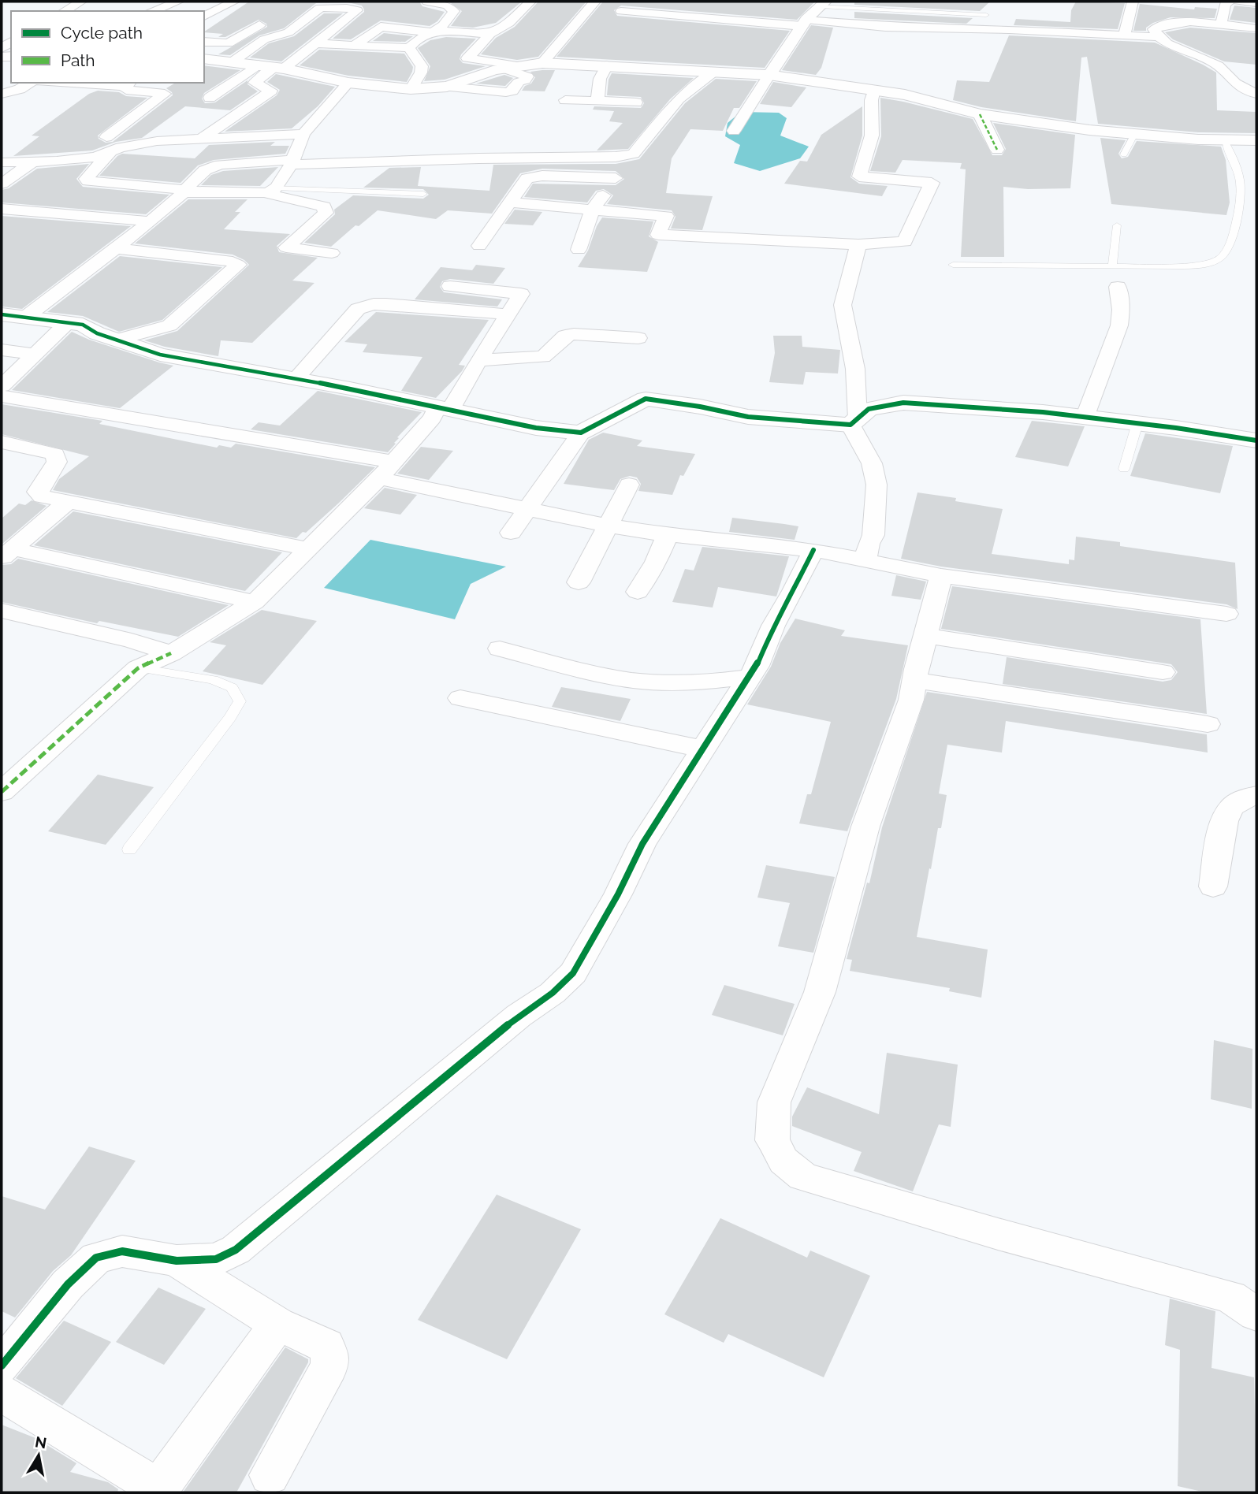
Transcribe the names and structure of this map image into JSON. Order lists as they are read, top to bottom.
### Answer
{
  "legend": ["Cycle path", "Path"],
  "north": "top"
}
